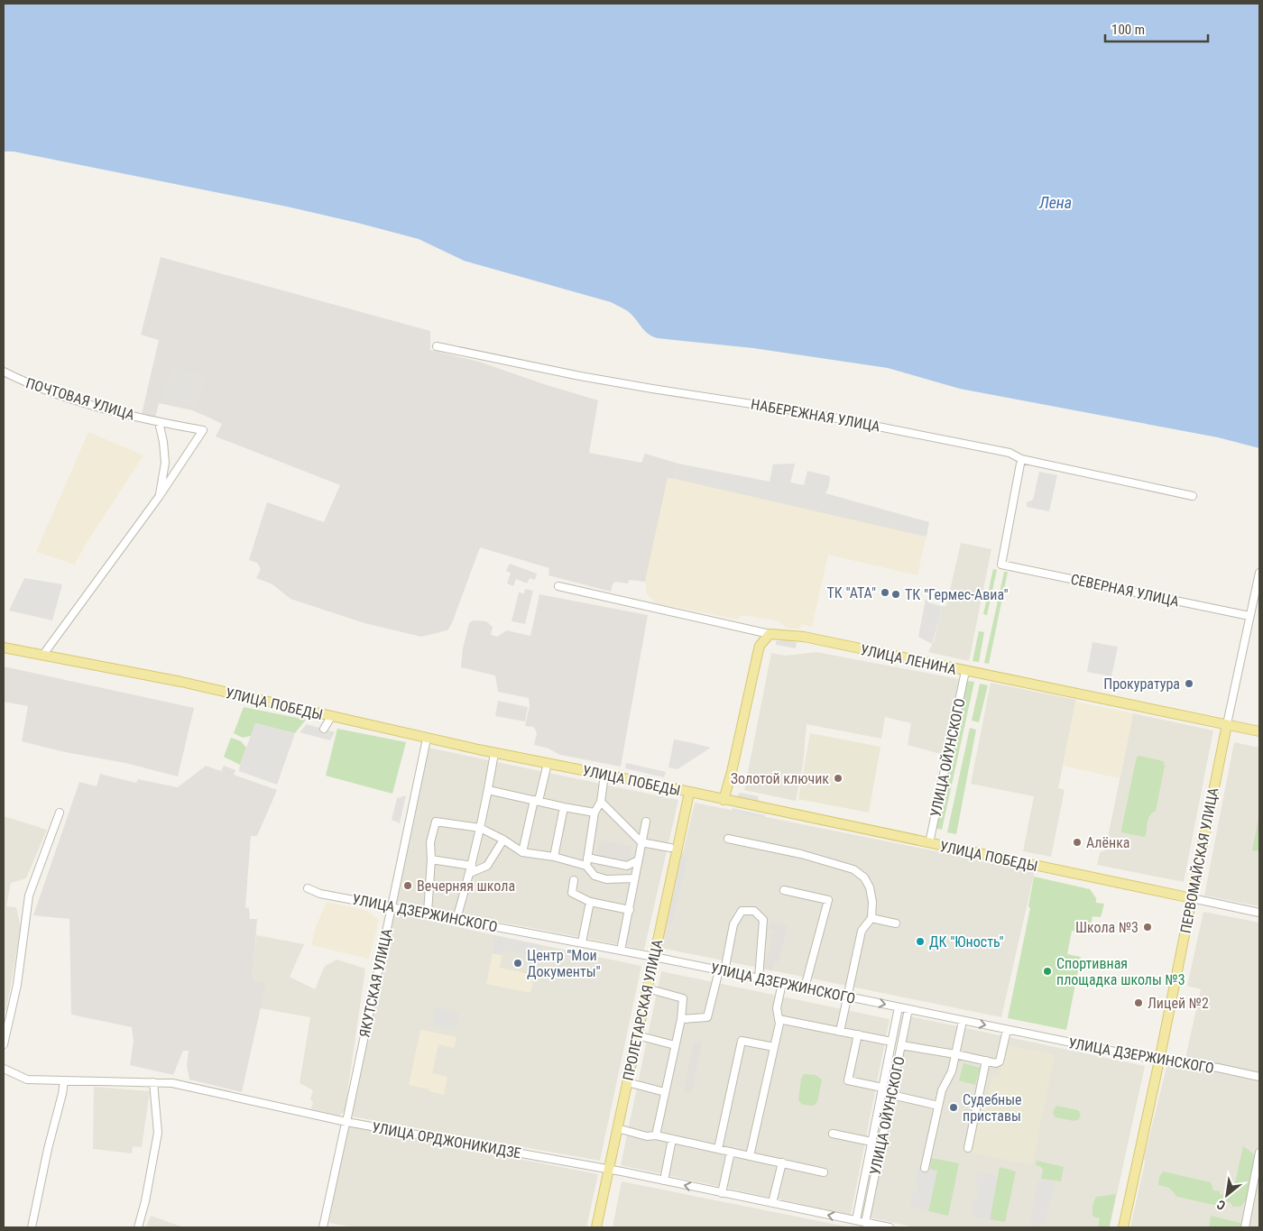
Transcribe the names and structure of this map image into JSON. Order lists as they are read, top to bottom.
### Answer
{
  "streets": {
    "main road": [
      "УЛИЦА ЛЕНИНА",
      "УЛИЦА ПОБЕДЫ",
      "ПЕРВОМАЙСКАЯ УЛИЦА",
      "ПРОЛЕТАРСКАЯ УЛИЦА"
    ],
    "street": [
      "ПОЧТОВАЯ УЛИЦА",
      "НАБЕРЕЖНАЯ УЛИЦА",
      "СЕВЕРНАЯ УЛИЦА",
      "УЛИЦА ОЙУНСКОГО",
      "УЛИЦА ДЗЕРЖИНСКОГО",
      "ЯКУТСКАЯ УЛИЦА",
      "УЛИЦА ОРДЖОНИКИДЗЕ"
    ]
  },
  "crossings": [
    ["НАБЕРЕЖНАЯ УЛИЦА", "СЕВЕРНАЯ УЛИЦА"],
    ["СЕВЕРНАЯ УЛИЦА", "ПЕРВОМАЙСКАЯ УЛИЦА"],
    ["УЛИЦА ЛЕНИНА", "УЛИЦА ОЙУНСКОГО"],
    ["УЛИЦА ЛЕНИНА", "ПЕРВОМАЙСКАЯ УЛИЦА"],
    ["УЛИЦА ПОБЕДЫ", "УЛИЦА ОЙУНСКОГО"],
    ["УЛИЦА ПОБЕДЫ", "ПЕРВОМАЙСКАЯ УЛИЦА"],
    ["УЛИЦА ПОБЕДЫ", "ЯКУТСКАЯ УЛИЦА"],
    ["УЛИЦА ПОБЕДЫ", "ПРОЛЕТАРСКАЯ УЛИЦА"],
    ["УЛИЦА ОЙУНСКОГО", "УЛИЦА ДЗЕРЖИНСКОГО"],
    ["УЛИЦА ОЙУНСКОГО", "УЛИЦА ОРДЖОНИКИДЗЕ"],
    ["ПЕРВОМАЙСКАЯ УЛИЦА", "УЛИЦА ДЗЕРЖИНСКОГО"],
    ["УЛИЦА ДЗЕРЖИНСКОГО", "ЯКУТСКАЯ УЛИЦА"],
    ["УЛИЦА ДЗЕРЖИНСКОГО", "ПРОЛЕТАРСКАЯ УЛИЦА"],
    ["ЯКУТСКАЯ УЛИЦА", "УЛИЦА ОРДЖОНИКИДЗЕ"],
    ["ПРОЛЕТАРСКАЯ УЛИЦА", "УЛИЦА ОРДЖОНИКИДЗЕ"]
  ],
  "water": ["Лена"],
  "places": [
    "ТК \"АТА\"",
    "ТК \"Гермес-Авиа\"",
    "Прокуратура",
    "Золотой ключик",
    "Алёнка",
    "Вечерняя школа",
    "Школа №3",
    "ДК \"Юность\"",
    "Центр \"Мои Документы\"",
    "Спортивная площадка школы №3",
    "Лицей №2",
    "Судебные приставы"
  ],
  "scale_bar": "100 m",
  "north": "bottom left"
}
